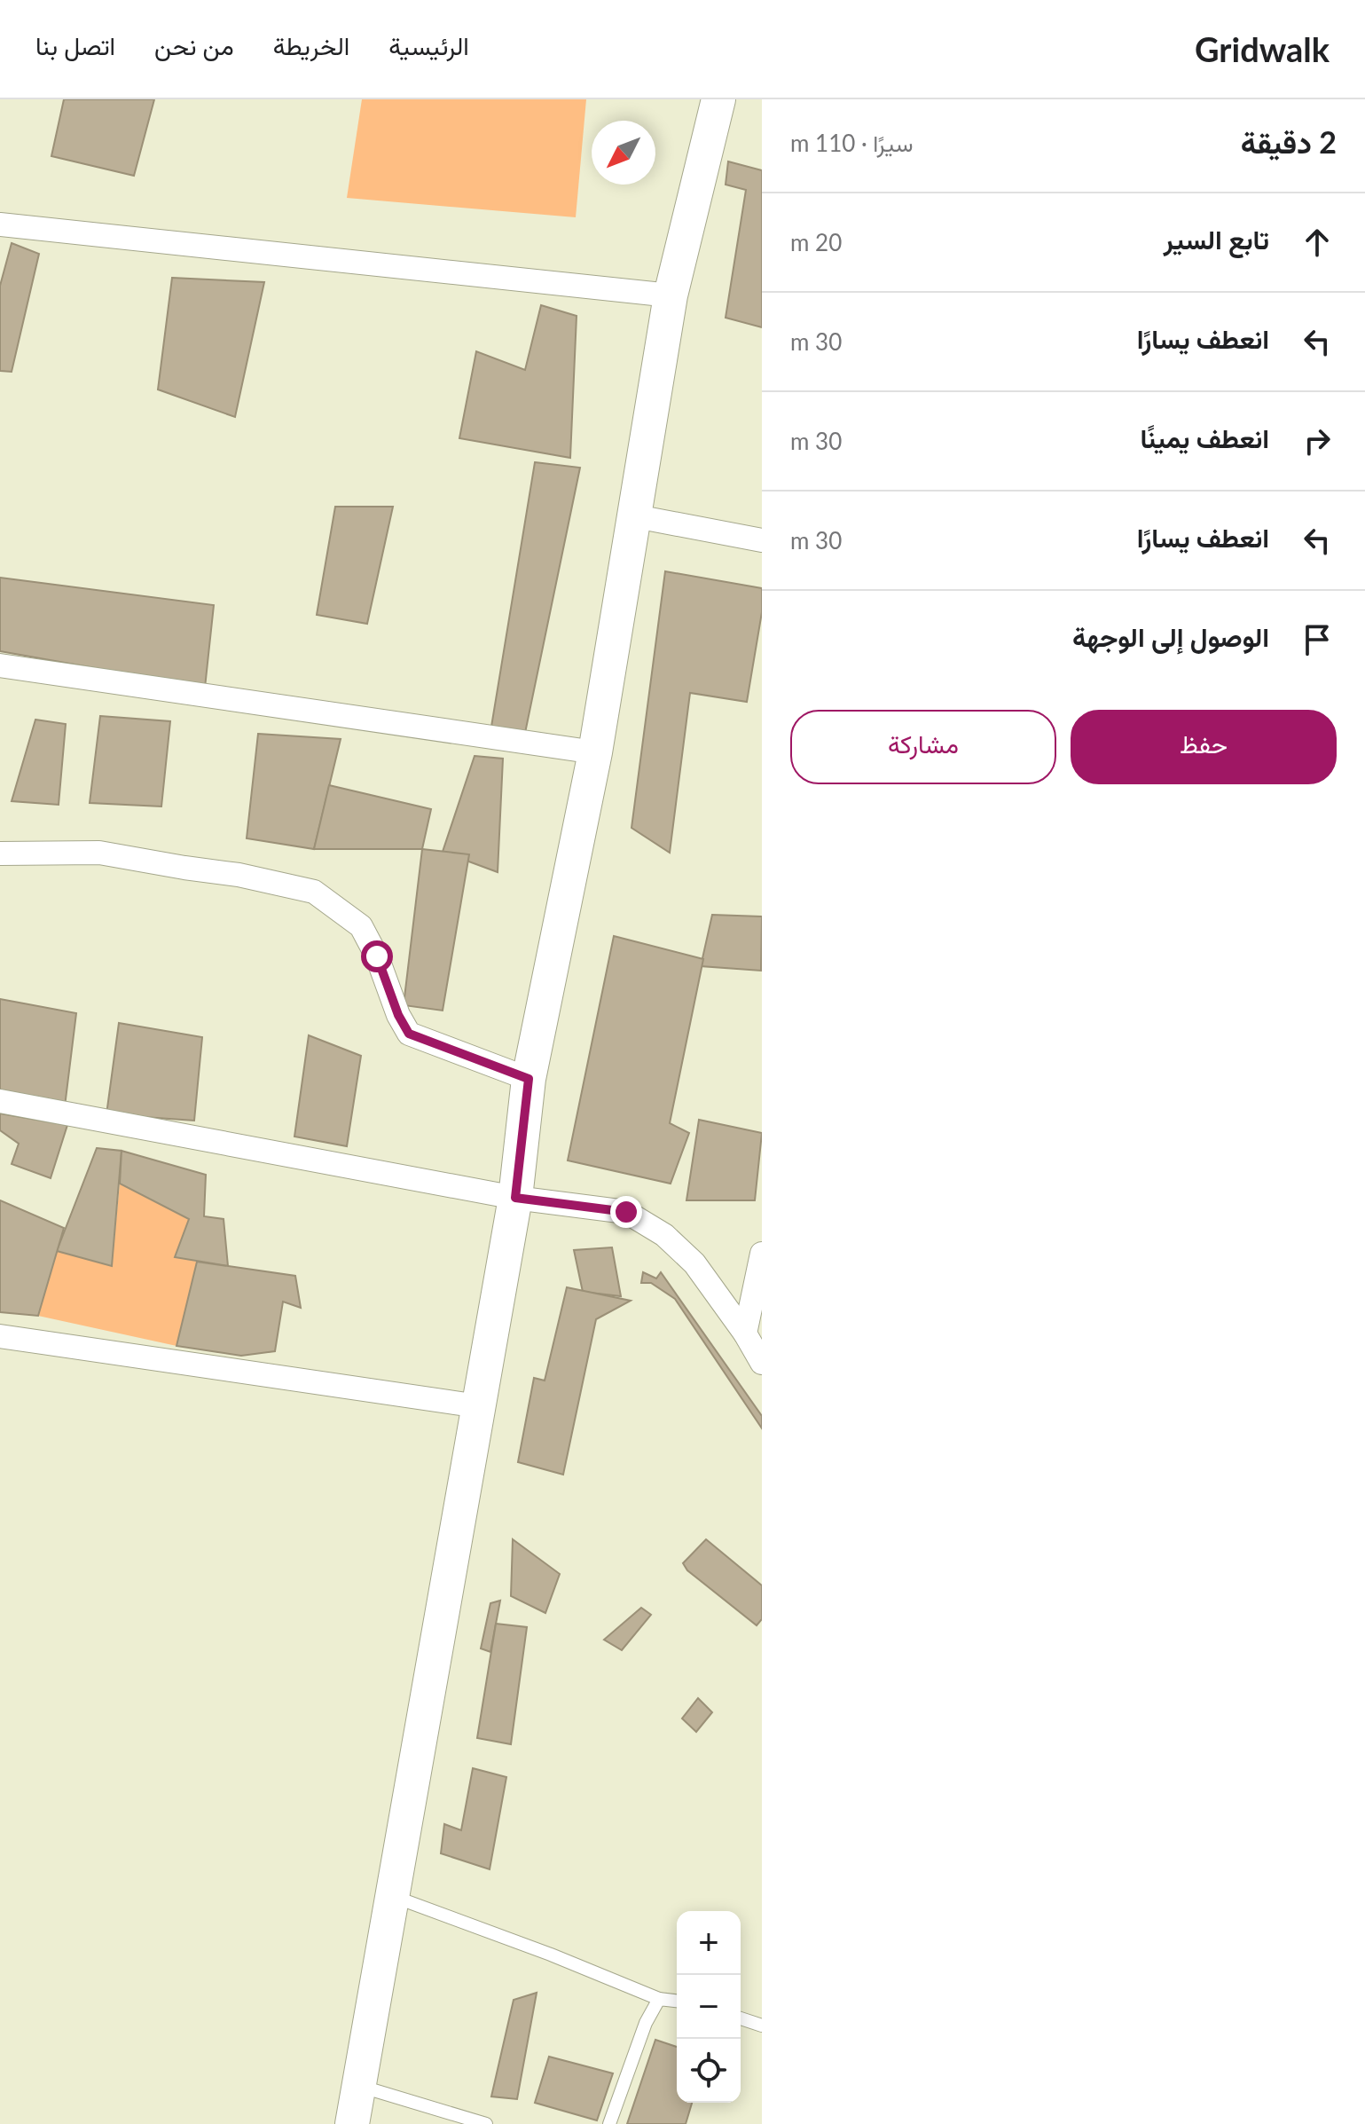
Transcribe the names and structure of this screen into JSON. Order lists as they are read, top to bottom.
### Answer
{
  "north": "bottom left",
  "page": {
    "header": "Gridwalk",
    "nav": [
      "الرئيسية",
      "الخريطة",
      "من نحن",
      "اتصل بنا"
    ],
    "heading": ["2 دقيقة", "سيرًا · 110 m"],
    "list": [
      ["تابع السير", "20 m"],
      ["انعطف يسارًا", "30 m"],
      ["انعطف يمينًا", "30 m"],
      ["انعطف يسارًا", "30 m"],
      "الوصول إلى الوجهة"
    ],
    "buttons": ["حفظ", "مشاركة"],
    "map_buttons": ["+", "−"]
  }
}
